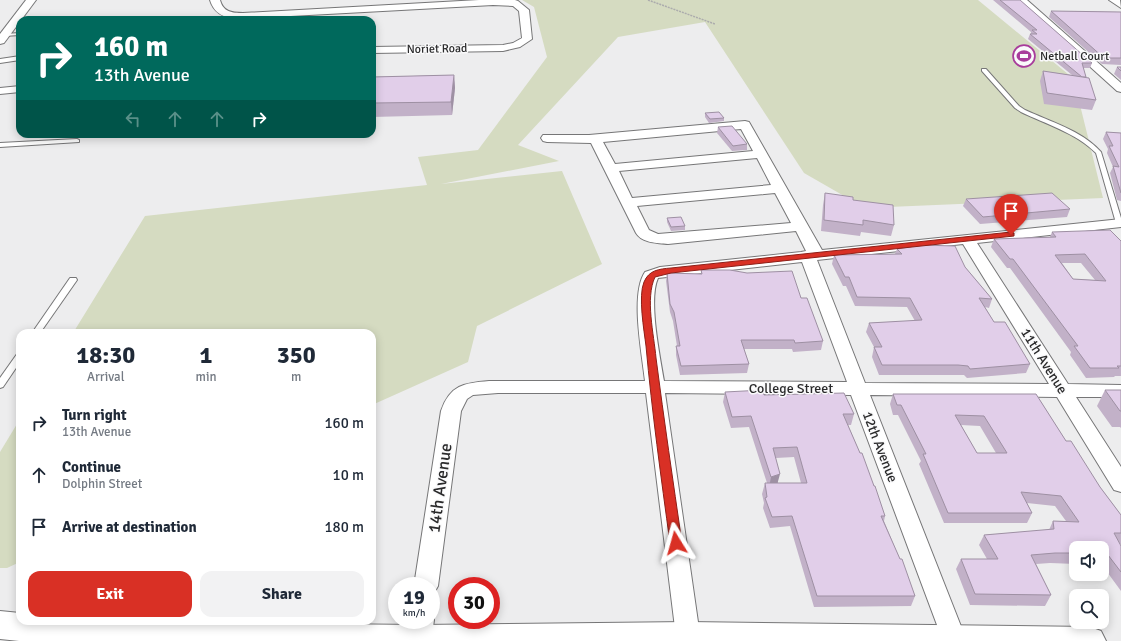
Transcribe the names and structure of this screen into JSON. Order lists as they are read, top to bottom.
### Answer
{
  "streets": {
    "street": [
      "Noriet Road",
      "11th Avenue",
      "College Street",
      "12th Avenue",
      "14th Avenue"
    ]
  },
  "crossings": [
    ["11th Avenue", "College Street"],
    ["College Street", "12th Avenue"],
    ["College Street", "14th Avenue"]
  ],
  "places": {
    "sports": ["Netball Court"]
  },
  "page": {
    "turn": ["160 m", "13th Avenue"],
    "eta": [
      "18:30",
      "Arrival",
      "1",
      "min",
      "350",
      "m"
    ],
    "list": [
      {
        "name": "Turn right",
        "note": "13th Avenue",
        "value": "160 m"
      },
      {
        "name": "Continue",
        "note": "Dolphin Street",
        "value": "10 m"
      },
      {
        "name": "Arrive at destination",
        "value": "180 m"
      }
    ],
    "buttons": ["Exit", "Share"],
    "speed": "19 km/h",
    "limit": "30"
  }
}
